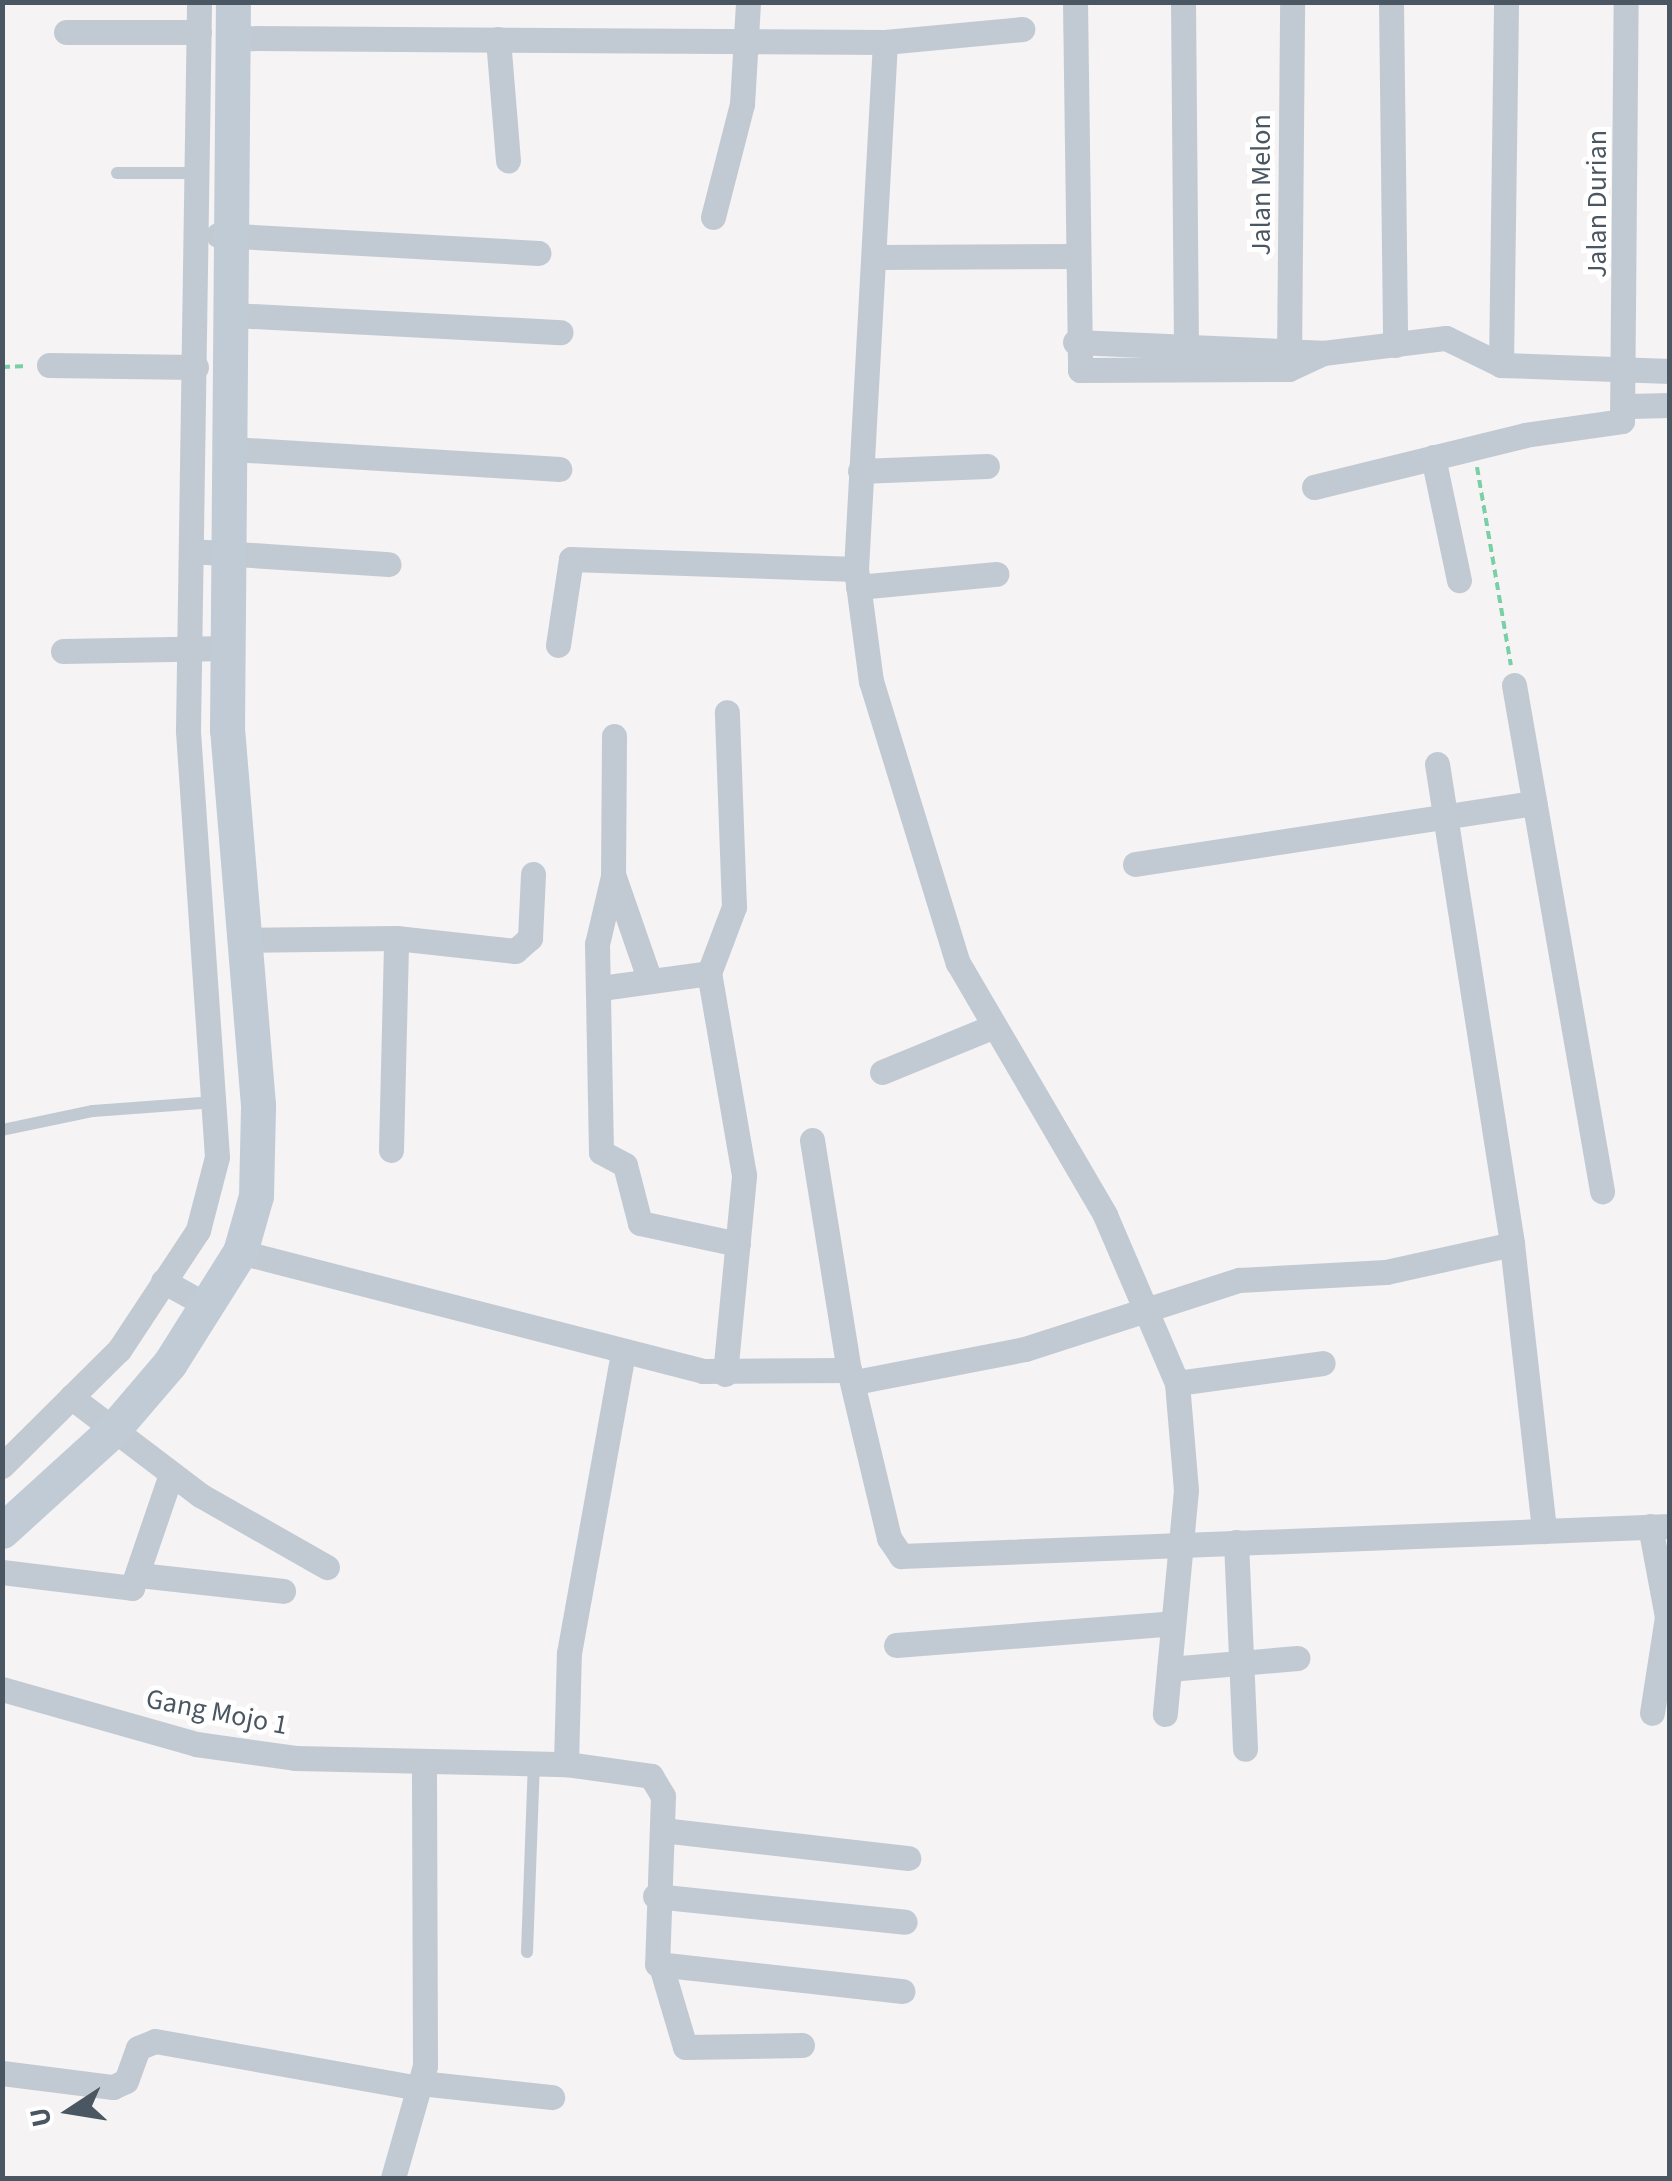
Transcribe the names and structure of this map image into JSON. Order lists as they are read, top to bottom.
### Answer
{
  "streets": {
    "street": ["Jalan Melon", "Jalan Durian", "Gang Mojo 1"]
  },
  "north": "left"
}
